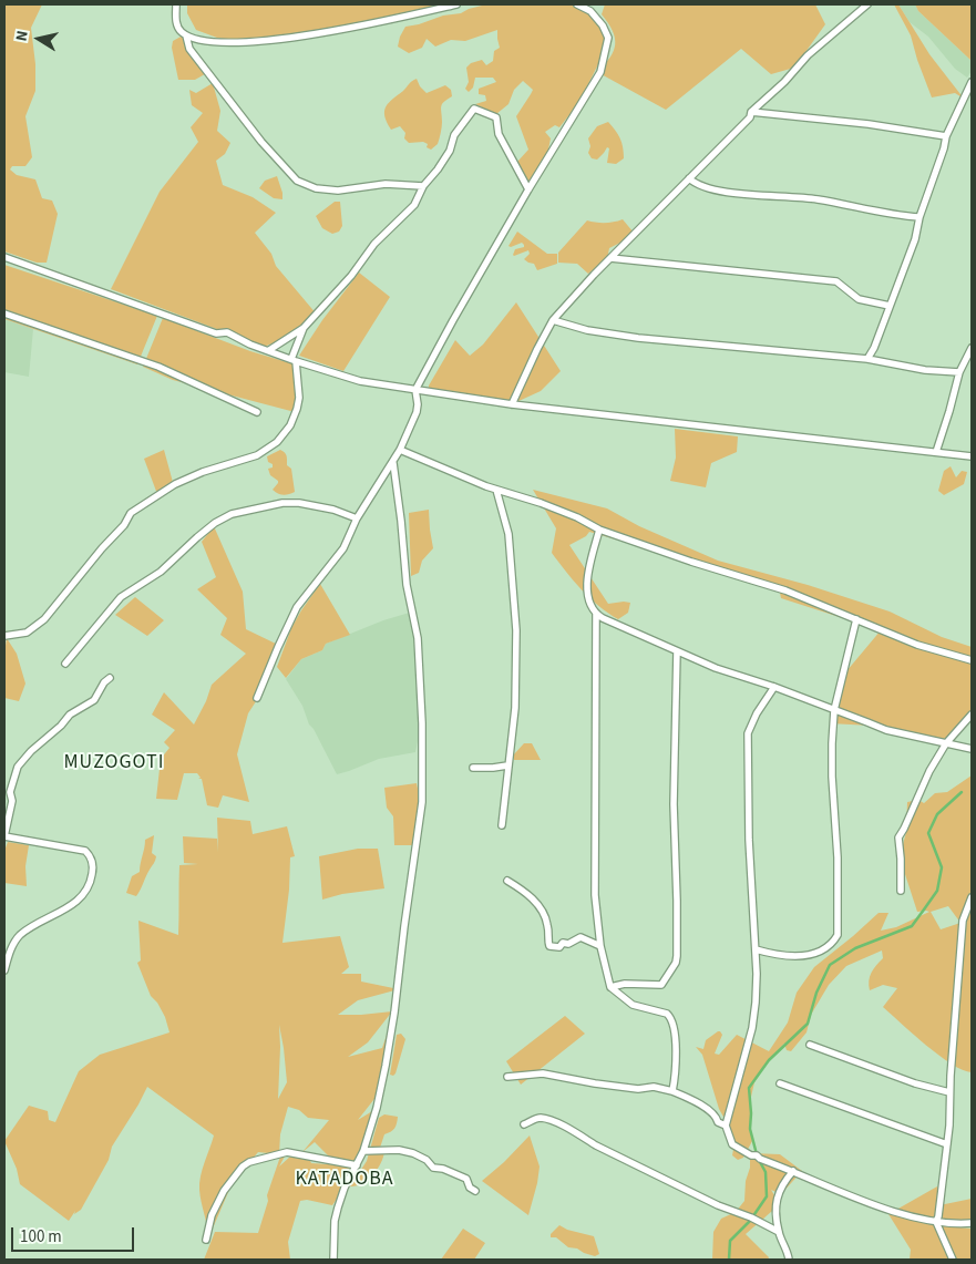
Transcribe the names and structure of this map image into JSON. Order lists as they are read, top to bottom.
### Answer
{
  "districts": ["MUZOGOTI", "KATADOBA"],
  "scale_bar": "100 m",
  "north": "left"
}
